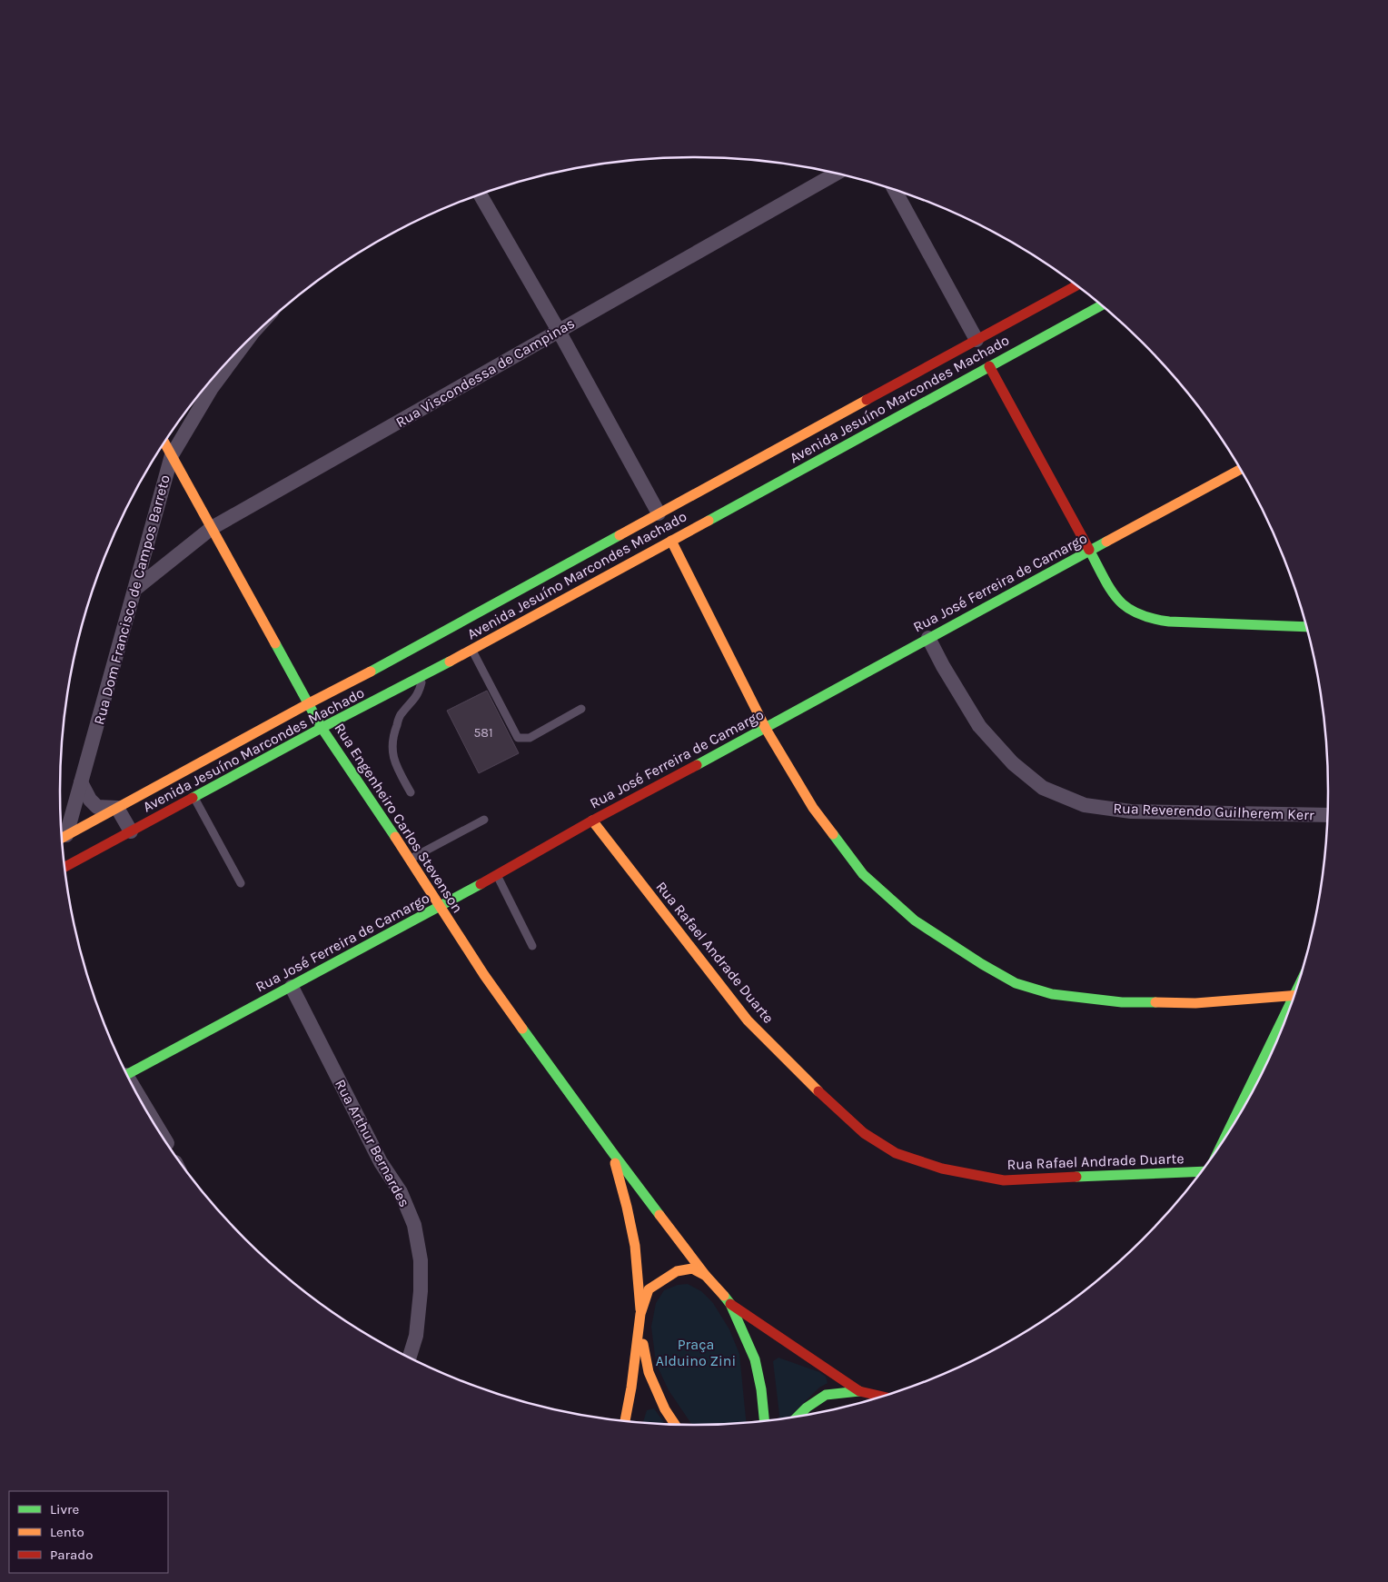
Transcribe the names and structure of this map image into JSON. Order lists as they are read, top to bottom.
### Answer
{
  "streets": {
    "street": [
      "Rua Viscondessa de Campinas",
      "Avenida Jesuíno Marcondes Machado",
      "Rua José Ferreira de Camargo",
      "Rua Dom Francisco de Campos Barreto",
      "Rua Reverendo Guilherem Kerr",
      "Rua Engenheiro Carlos Stevenson",
      "Rua Rafael Andrade Duarte",
      "Rua Arthur Bernardes"
    ]
  },
  "crossings": [
    ["Rua Viscondessa de Campinas", "Rua Dom Francisco de Campos Barreto"],
    ["Rua Viscondessa de Campinas", "Rua Engenheiro Carlos Stevenson"],
    ["Avenida Jesuíno Marcondes Machado", "Rua Engenheiro Carlos Stevenson"],
    ["Rua José Ferreira de Camargo", "Rua Reverendo Guilherem Kerr"],
    ["Rua José Ferreira de Camargo", "Rua Engenheiro Carlos Stevenson"],
    ["Rua José Ferreira de Camargo", "Rua Rafael Andrade Duarte"],
    ["Rua José Ferreira de Camargo", "Rua Arthur Bernardes"],
    ["Rua Dom Francisco de Campos Barreto", "Rua Engenheiro Carlos Stevenson"]
  ],
  "parks": ["Praça Alduino Zini"],
  "house_numbers": ["581"],
  "legend": ["Livre", "Lento", "Parado"]
}
